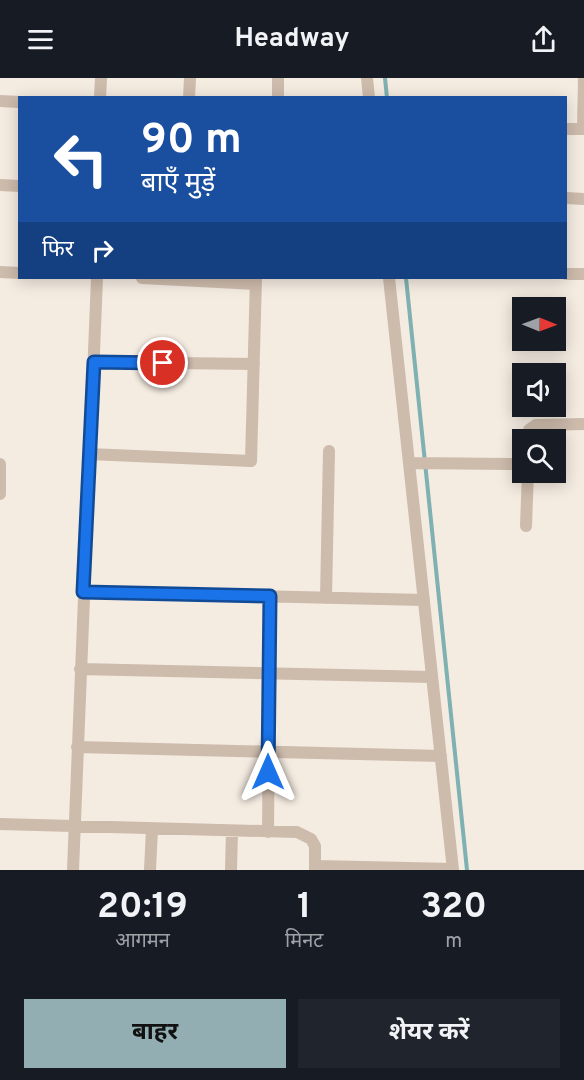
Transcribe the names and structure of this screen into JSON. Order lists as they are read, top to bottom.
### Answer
{
  "north": "right",
  "page": {
    "header": "Headway",
    "turn": ["90 m", "बाएँ मुड़ें"],
    "then": "फिर",
    "eta": [
      "20:19",
      "आगमन",
      "1",
      "मिनट",
      "320",
      "m"
    ],
    "buttons": ["बाहर", "शेयर करें"]
  }
}
